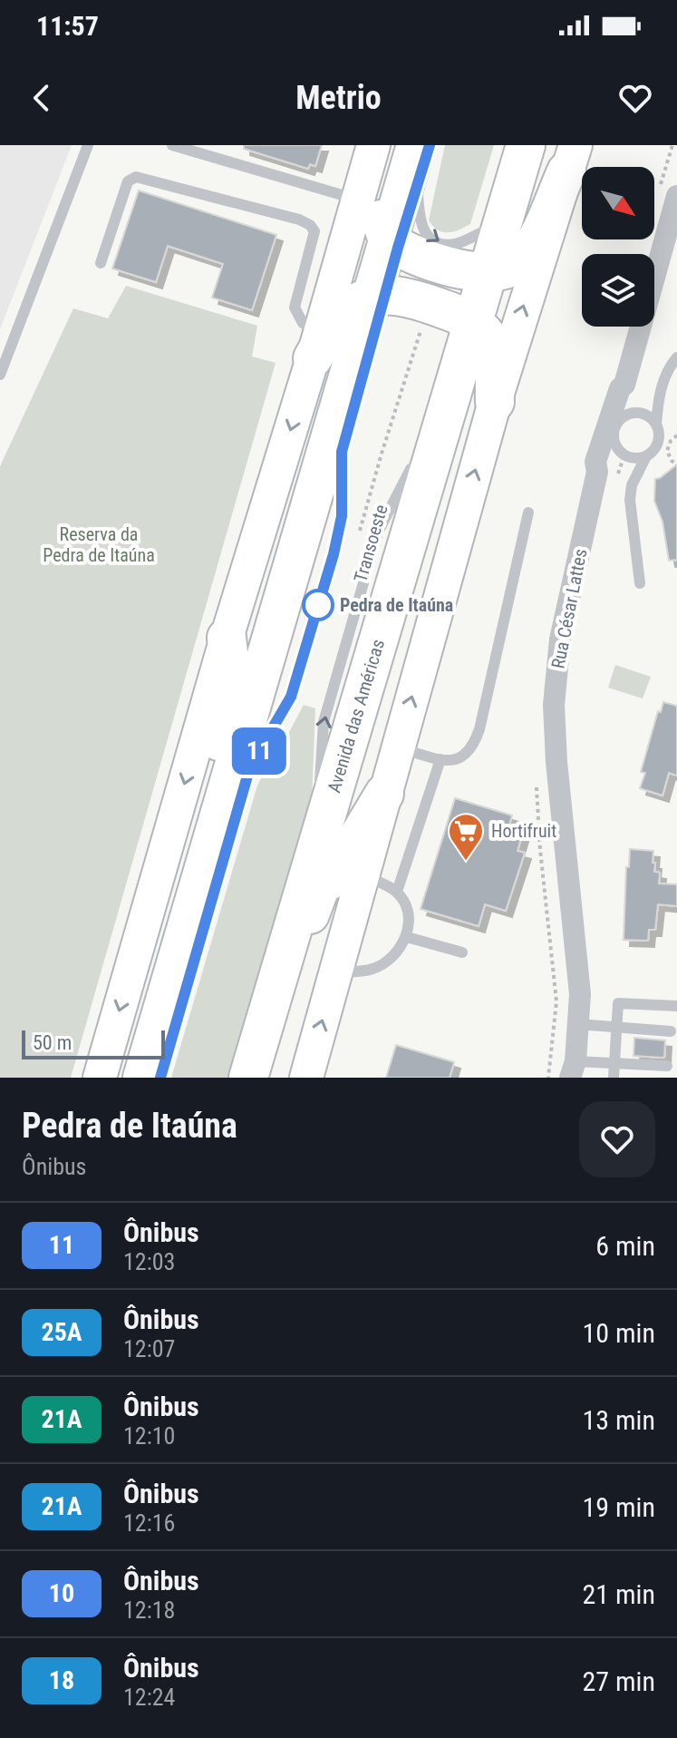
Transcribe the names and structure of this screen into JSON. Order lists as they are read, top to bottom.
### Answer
{
  "streets": {
    "highway": ["Avenida das Américas"],
    "street": ["Rua César Lattes"],
    "lane": ["Transoeste"]
  },
  "parks": ["Reserva da Pedra de Itaúna"],
  "places": {
    "other": ["Pedra de Itaúna"],
    "supermarket": ["Hortifruit"]
  },
  "lines": ["bus line 11"],
  "scale_bar": "50 m",
  "north": "bottom right",
  "page": {
    "status": "11:57",
    "header": "Metrio",
    "on_map": "11",
    "scale": "50 m",
    "heading": ["Pedra de Itaúna", "Ônibus"],
    "list": [
      {
        "mark": "11",
        "name": "Ônibus",
        "note": "12:03",
        "value": "6 min"
      },
      {
        "mark": "25A",
        "name": "Ônibus",
        "note": "12:07",
        "value": "10 min"
      },
      {
        "mark": "21A",
        "name": "Ônibus",
        "note": "12:10",
        "value": "13 min"
      },
      {
        "mark": "21A",
        "name": "Ônibus",
        "note": "12:16",
        "value": "19 min"
      },
      {
        "mark": "10",
        "name": "Ônibus",
        "note": "12:18",
        "value": "21 min"
      },
      {
        "mark": "18",
        "name": "Ônibus",
        "note": "12:24",
        "value": "27 min"
      }
    ]
  }
}
